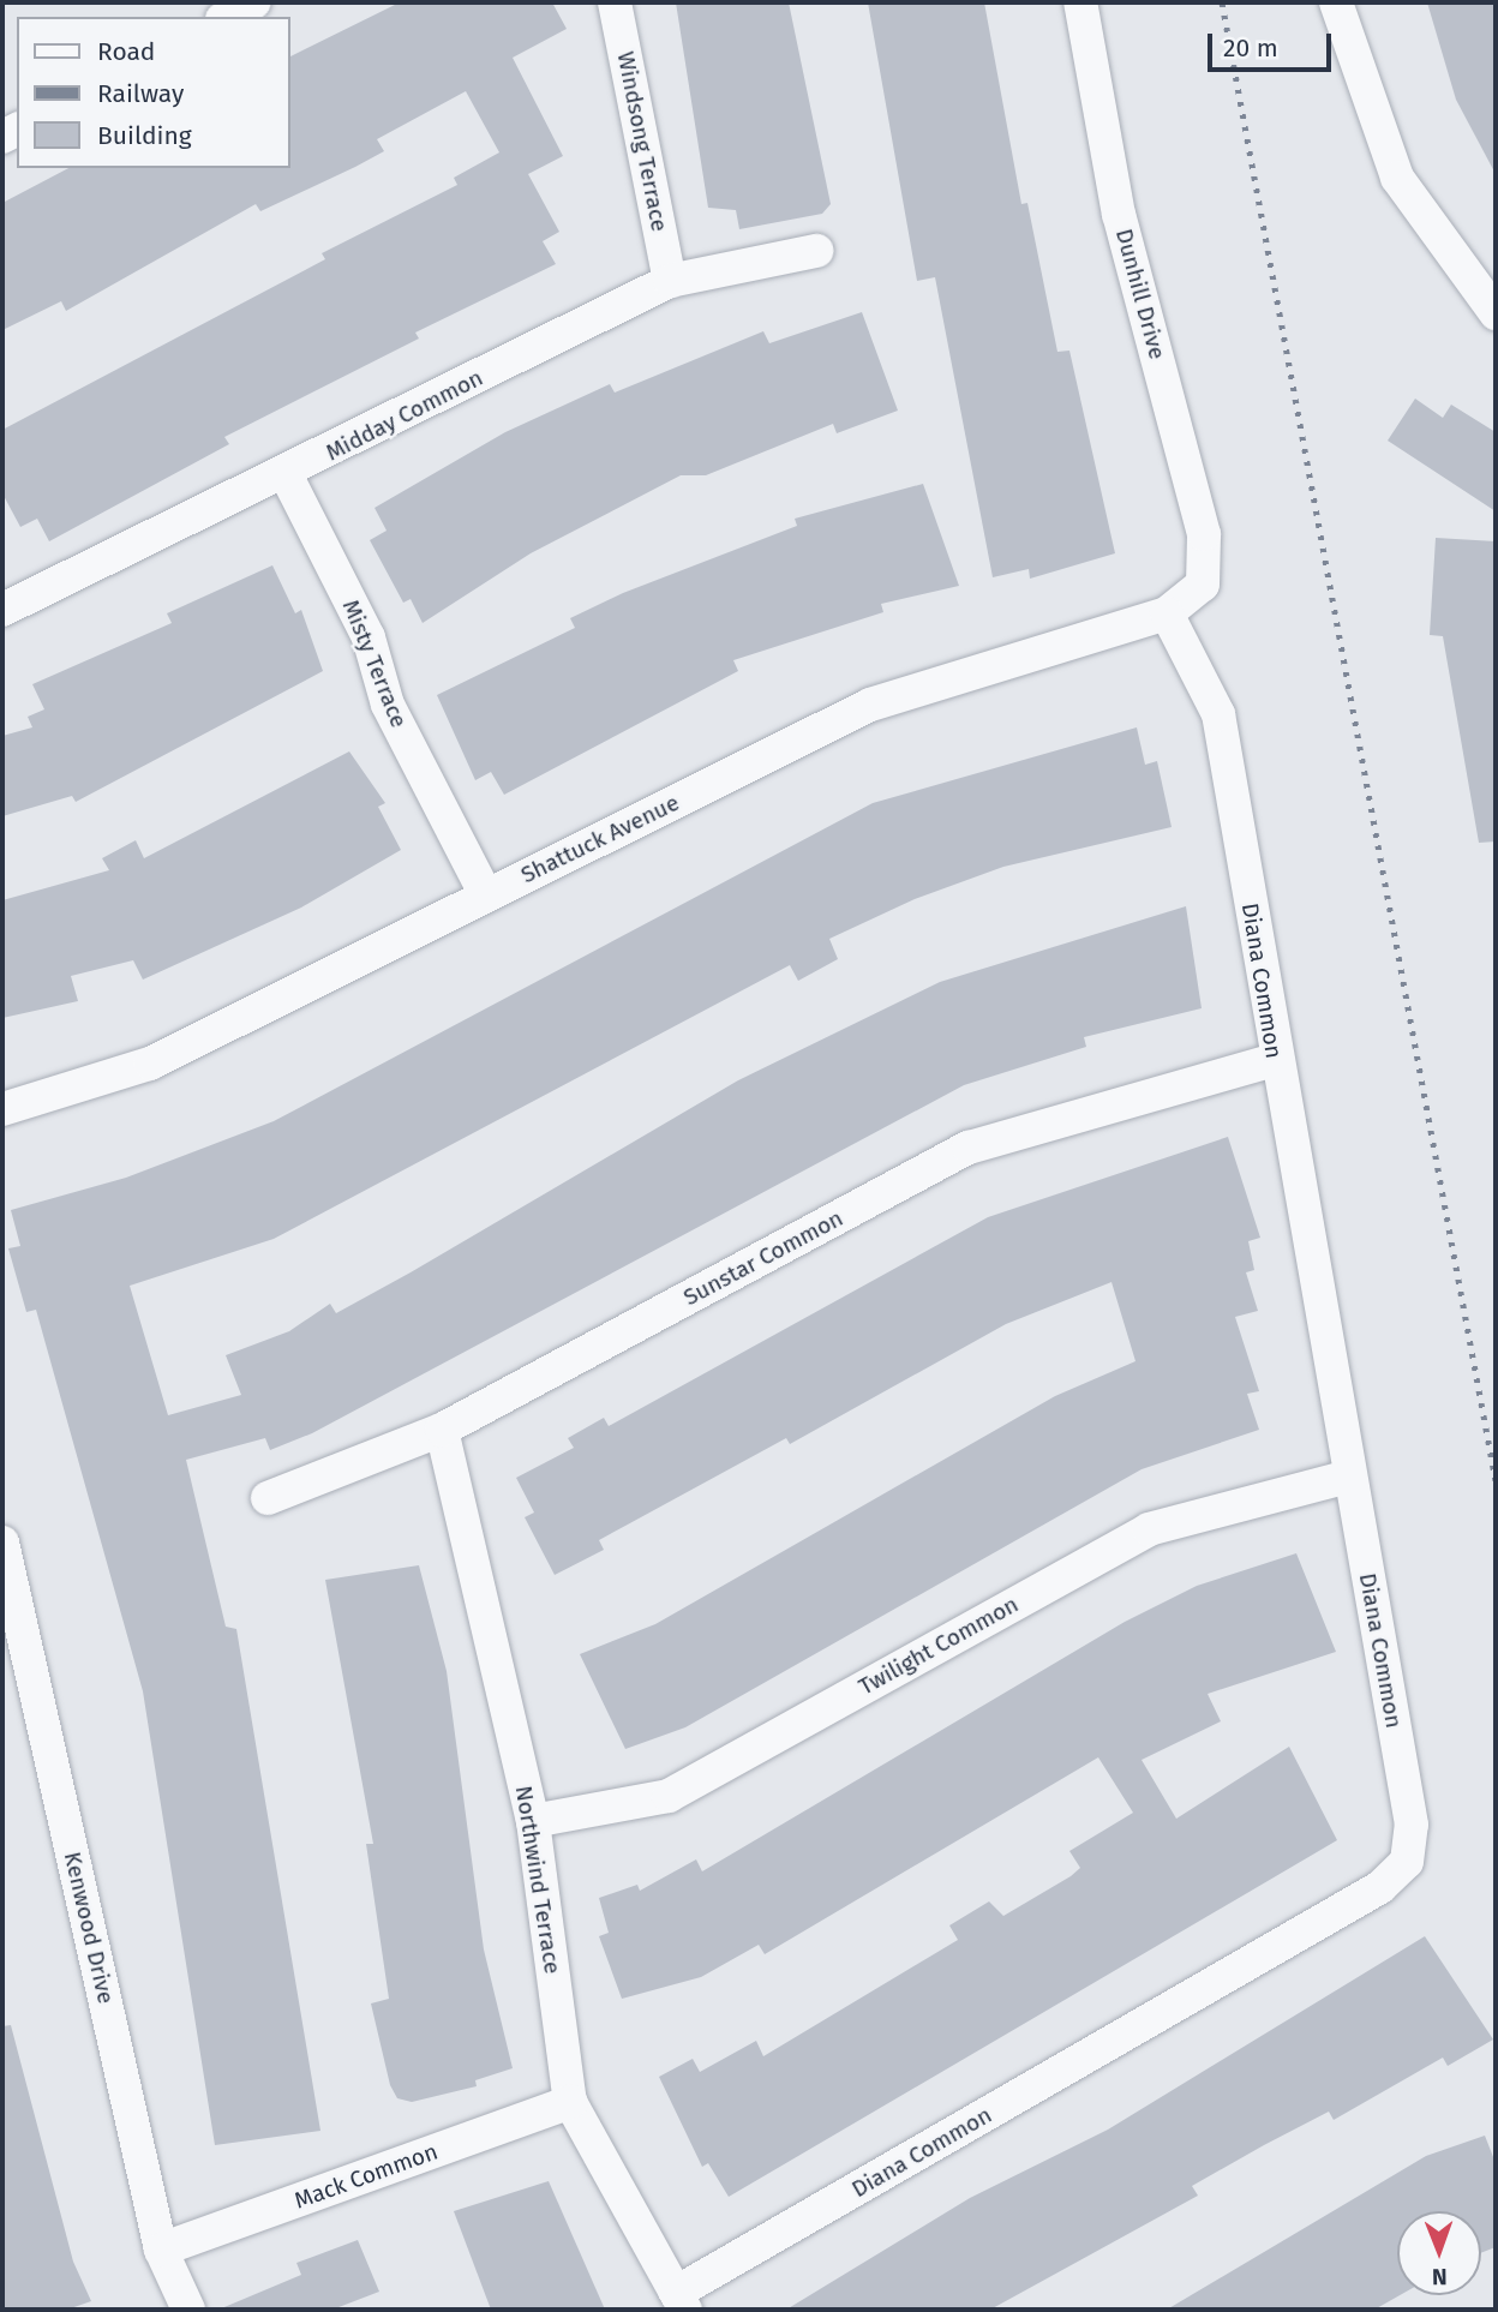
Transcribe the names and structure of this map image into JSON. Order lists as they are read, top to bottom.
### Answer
{
  "streets": {
    "street": [
      "Windsong Terrace",
      "Dunhill Drive",
      "Midday Common",
      "Misty Terrace",
      "Shattuck Avenue",
      "Diana Common",
      "Sunstar Common",
      "Twilight Common",
      "Northwind Terrace",
      "Kenwood Drive",
      "Mack Common"
    ]
  },
  "crossings": [
    ["Windsong Terrace", "Midday Common"],
    ["Dunhill Drive", "Shattuck Avenue"],
    ["Midday Common", "Misty Terrace"],
    ["Misty Terrace", "Shattuck Avenue"],
    ["Shattuck Avenue", "Diana Common"],
    ["Diana Common", "Sunstar Common"],
    ["Diana Common", "Twilight Common"],
    ["Diana Common", "Northwind Terrace"],
    ["Sunstar Common", "Northwind Terrace"],
    ["Twilight Common", "Northwind Terrace"],
    ["Northwind Terrace", "Mack Common"],
    ["Kenwood Drive", "Mack Common"]
  ],
  "legend": ["Road", "Railway", "Building"],
  "scale_bar": "20 m",
  "north": "bottom"
}
